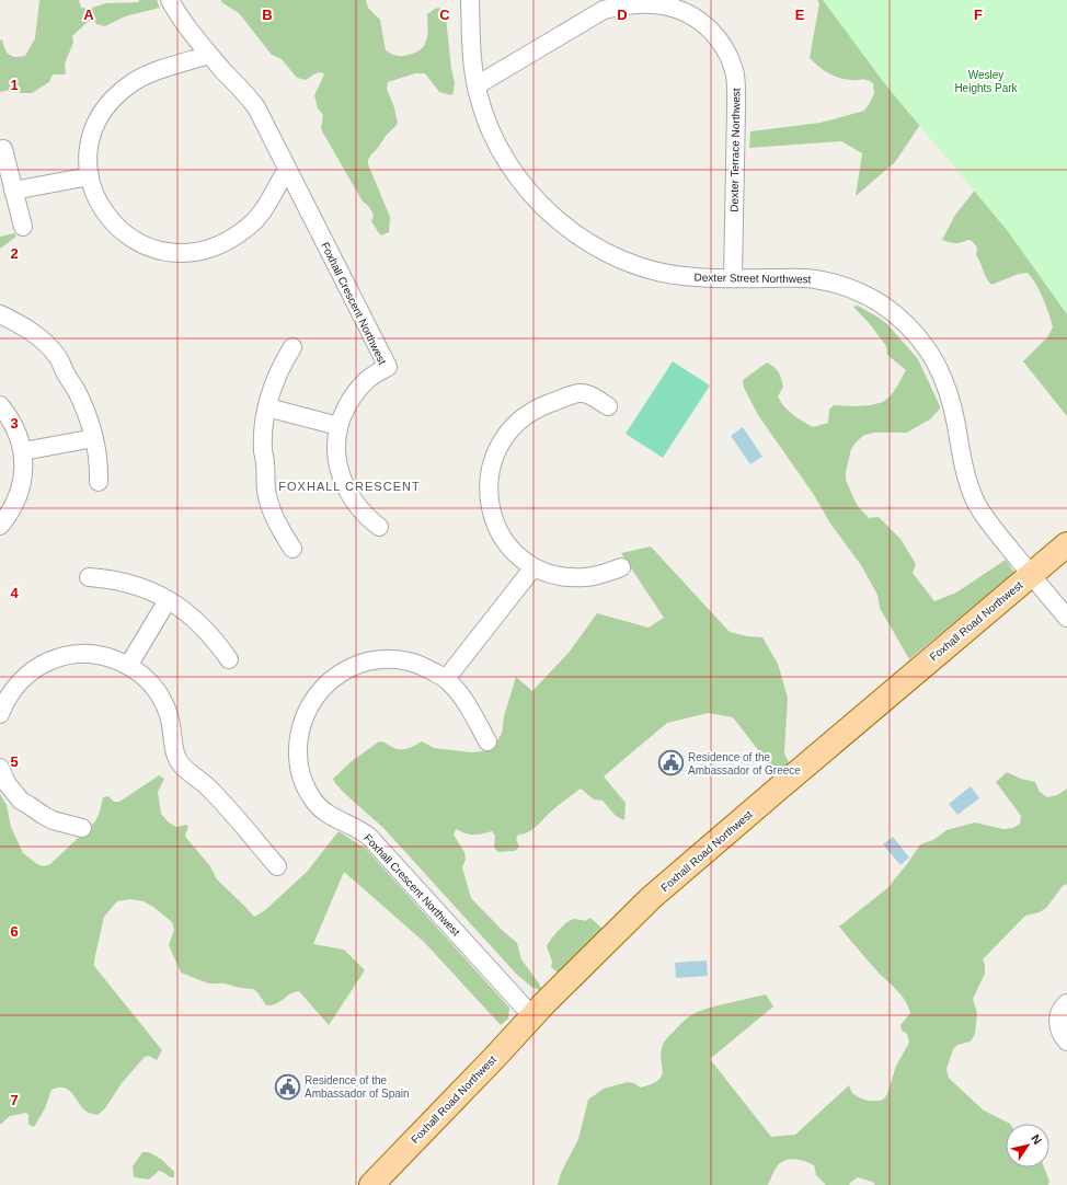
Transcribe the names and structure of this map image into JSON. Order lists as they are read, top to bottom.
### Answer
{
  "streets": {
    "main road": ["Foxhall Road Northwest"],
    "street": ["Dexter Terrace Northwest", "Dexter Street Northwest", "Foxhall Crescent Northwest"]
  },
  "crossings": [
    ["Dexter Terrace Northwest", "Dexter Street Northwest"],
    ["Dexter Street Northwest", "Foxhall Road Northwest"],
    ["Foxhall Crescent Northwest", "Foxhall Road Northwest"]
  ],
  "districts": ["FOXHALL CRESCENT"],
  "parks": ["Wesley Heights Park"],
  "places": {
    "public building": ["Residence of the Ambassador of Greece", "Residence of the Ambassador of Spain"]
  },
  "north": "top right",
  "grid": {
    "columns": [
      "A",
      "B",
      "C",
      "D",
      "E",
      "F"
    ],
    "rows": [
      "1",
      "2",
      "3",
      "4",
      "5",
      "6",
      "7"
    ]
  }
}
